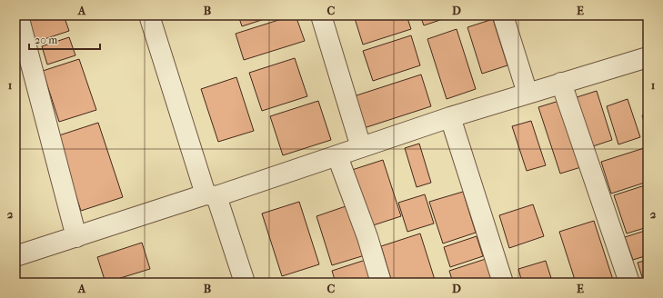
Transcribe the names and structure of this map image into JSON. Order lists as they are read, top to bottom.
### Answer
{
  "scale_bar": "20 m",
  "grid": {
    "columns": [
      "A",
      "B",
      "C",
      "D",
      "E"
    ],
    "rows": ["1", "2"]
  }
}
